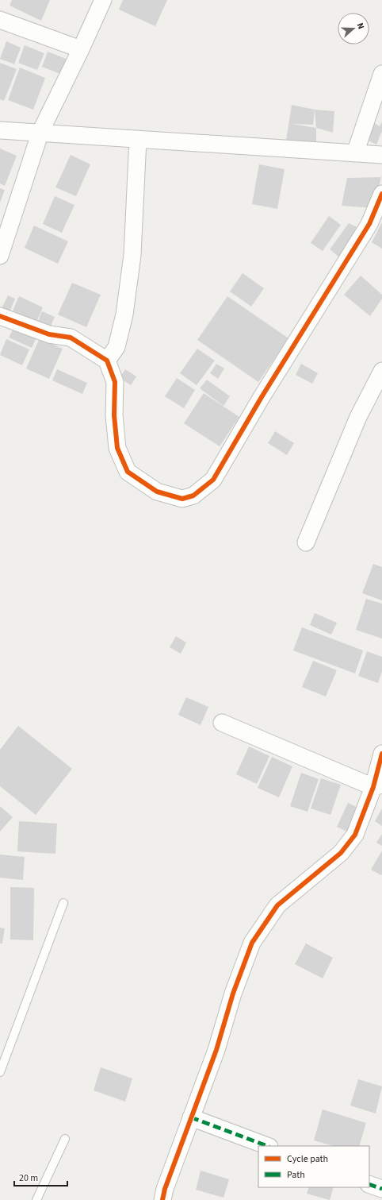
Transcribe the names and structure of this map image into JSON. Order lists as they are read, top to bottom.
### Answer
{
  "legend": ["Cycle path", "Path"],
  "scale_bar": "20 m",
  "north": "right"
}
